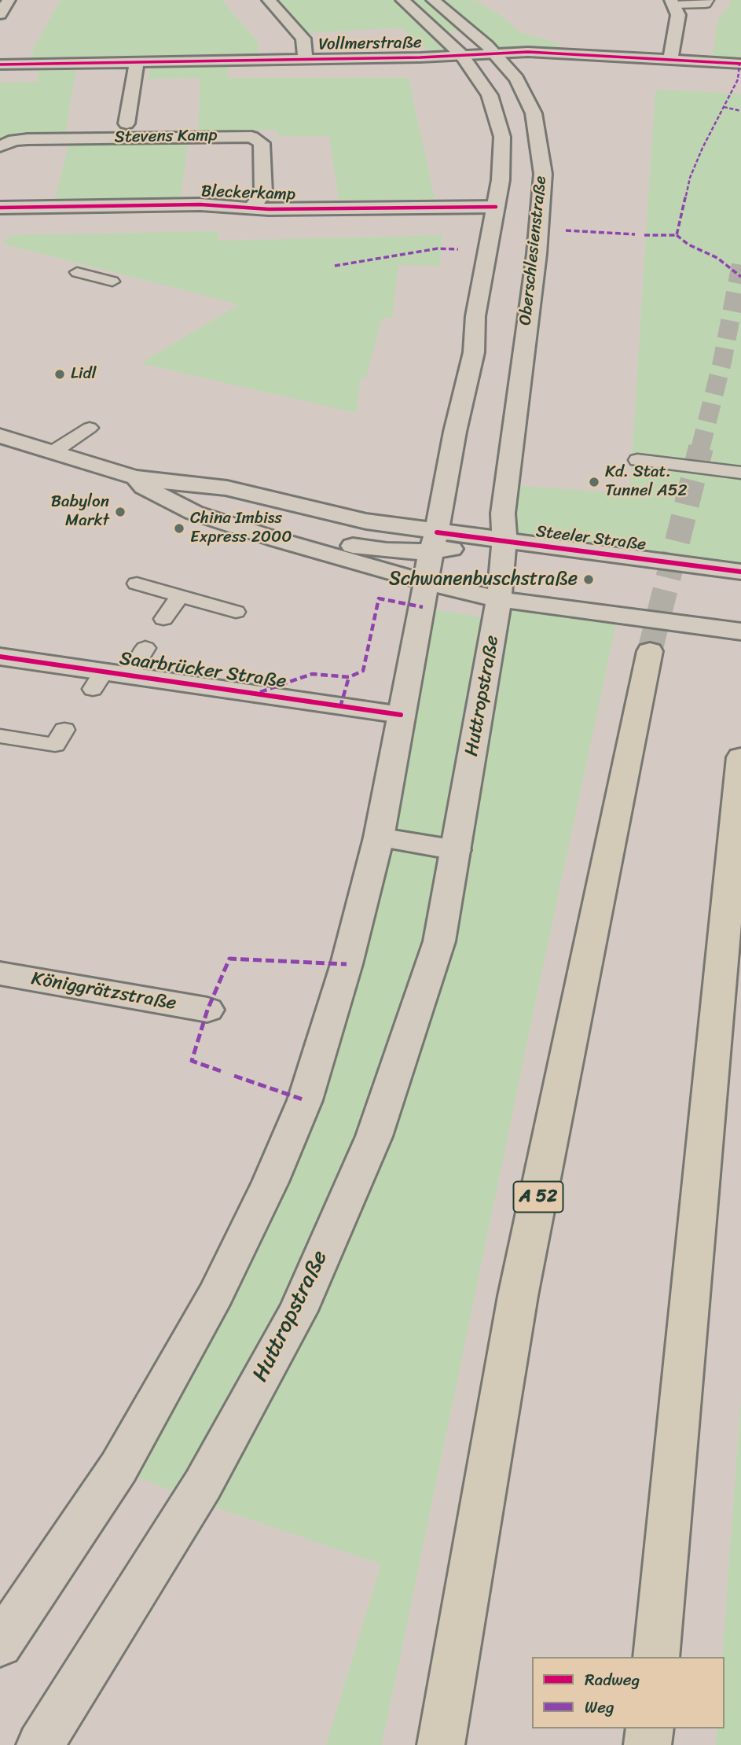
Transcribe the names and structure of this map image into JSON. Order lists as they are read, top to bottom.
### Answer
{
  "streets": {
    "highway": ["A 52"],
    "main road": [
      "Vollmerstraße",
      "Stevens Kamp",
      "Bleckerkamp",
      "Oberschlesienstraße",
      "Steeler Straße",
      "Saarbrücker Straße",
      "Huttropstraße",
      "Königgrätzstraße"
    ]
  },
  "crossings": [
    ["Vollmerstraße", "Oberschlesienstraße"],
    ["Stevens Kamp", "Bleckerkamp"],
    ["Oberschlesienstraße", "Steeler Straße"],
    ["Oberschlesienstraße", "Huttropstraße"],
    ["Steeler Straße", "Huttropstraße"]
  ],
  "places": [
    "Lidl",
    "Kd. Stat. Tunnel A52",
    "Babylon Markt",
    "China Imbiss Express 2000",
    "Schwanenbuschstraße"
  ],
  "legend": ["Radweg", "Weg"]
}
